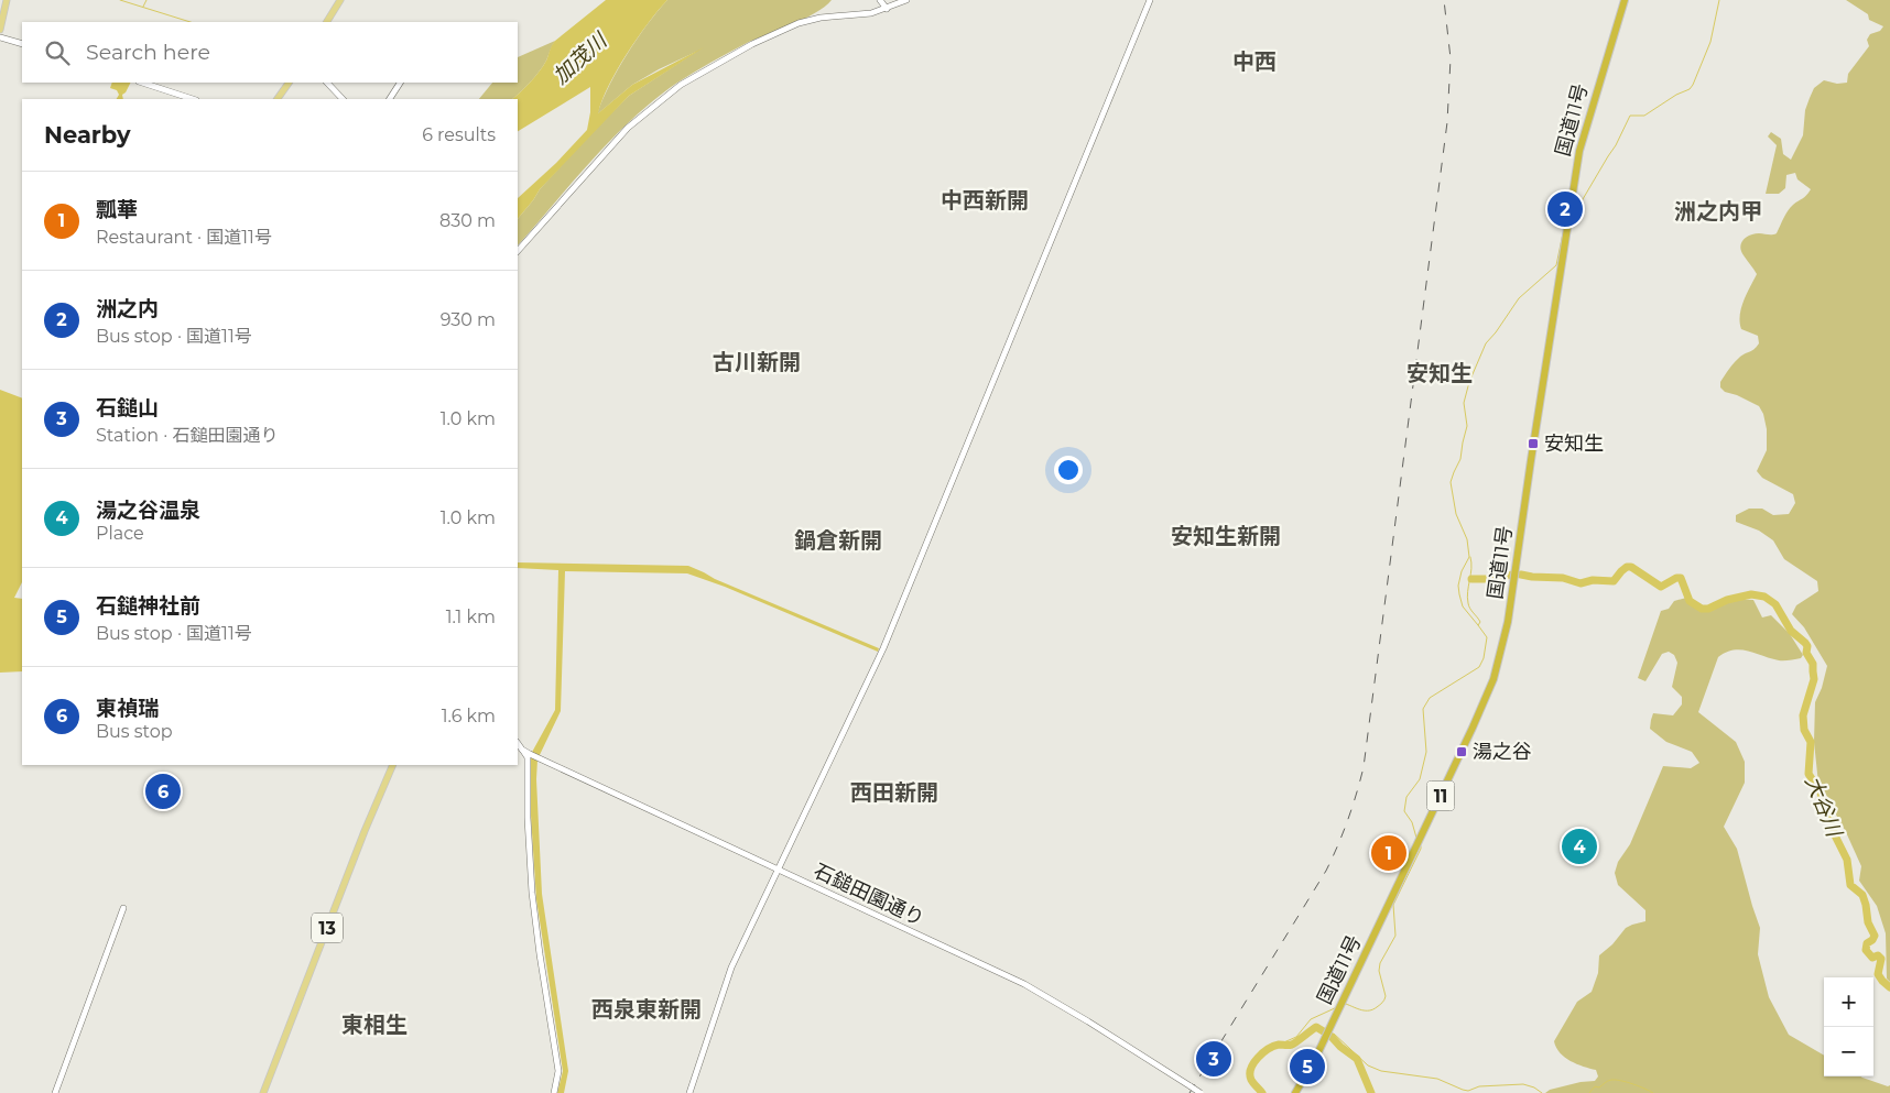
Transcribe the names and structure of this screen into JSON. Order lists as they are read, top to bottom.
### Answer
{
  "streets": {
    "highway": ["国道11号", "11"],
    "main road": ["13"],
    "street": ["石鎚田園通り"]
  },
  "districts": [
    "中西",
    "中西新開",
    "洲之内甲",
    "古川新開",
    "安知生",
    "安知生新開",
    "鍋倉新開",
    "西田新開",
    "西泉東新開",
    "東相生"
  ],
  "water": ["加茂川", "大谷川"],
  "places": {
    "transit": ["安知生", "湯之谷"]
  },
  "page": {
    "search": "Search here",
    "heading": ["Nearby", "6 results"],
    "list": [
      {
        "mark": "1",
        "name": "瓢華",
        "note": "Restaurant · 国道11号",
        "value": "830 m"
      },
      {
        "mark": "2",
        "name": "洲之内",
        "note": "Bus stop · 国道11号",
        "value": "930 m"
      },
      {
        "mark": "3",
        "name": "石鎚山",
        "note": "Station · 石鎚田園通り",
        "value": "1.0 km"
      },
      {
        "mark": "4",
        "name": "湯之谷温泉",
        "note": "Place",
        "value": "1.0 km"
      },
      {
        "mark": "5",
        "name": "石鎚神社前",
        "note": "Bus stop · 国道11号",
        "value": "1.1 km"
      },
      {
        "mark": "6",
        "name": "東禎瑞",
        "note": "Bus stop",
        "value": "1.6 km"
      }
    ],
    "pins": [
      "2",
      "6",
      "4",
      "1",
      "3",
      "5"
    ],
    "map_buttons": ["+", "−"]
  }
}
